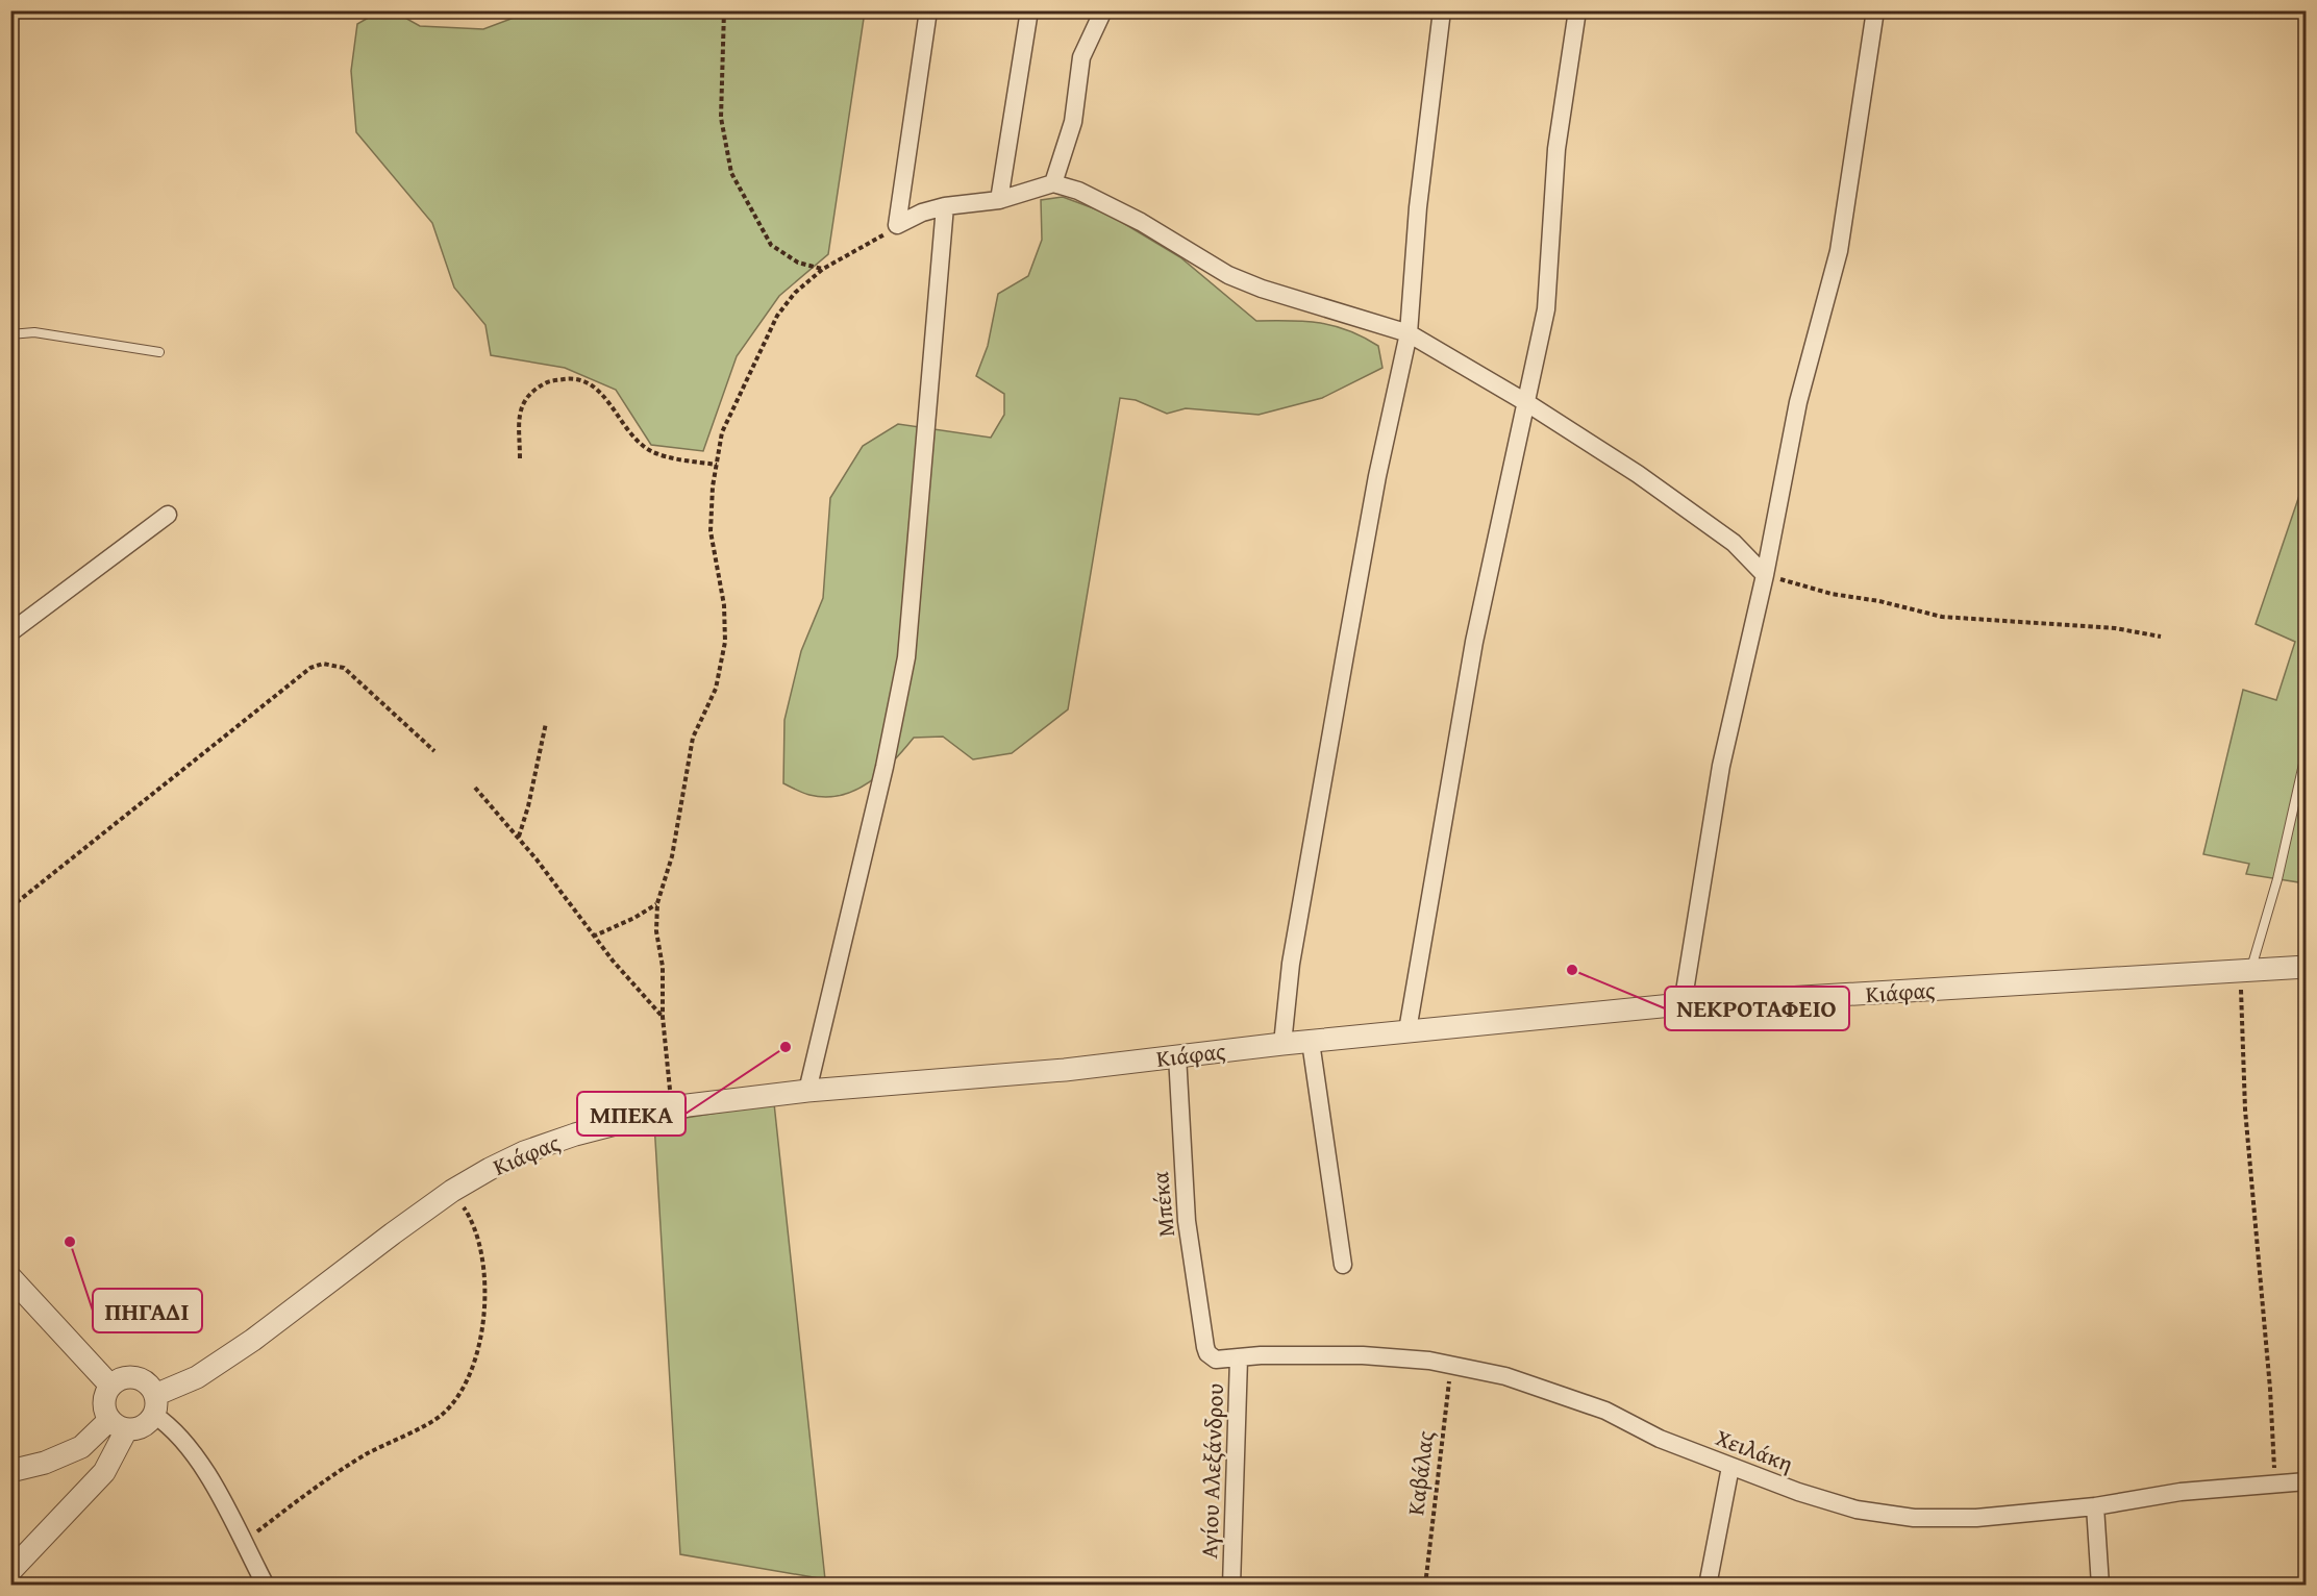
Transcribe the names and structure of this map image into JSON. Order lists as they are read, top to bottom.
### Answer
{
  "streets": {
    "street": [
      "Κιάφας",
      "Μπέκα",
      "Χειλάκη",
      "Αγίου Αλεξάνδρου"
    ],
    "path": ["Καβάλας"]
  },
  "crossings": [
    ["Κιάφας", "Μπέκα"],
    ["Μπέκα", "Χειλάκη"],
    ["Χειλάκη", "Αγίου Αλεξάνδρου"],
    ["Χειλάκη", "Καβάλας"]
  ],
  "places": ["ΝΕΚΡΟΤΑΦΕΙΟ", "ΜΠΕΚΑ", "ΠΗΓΑΔΙ"]
}
